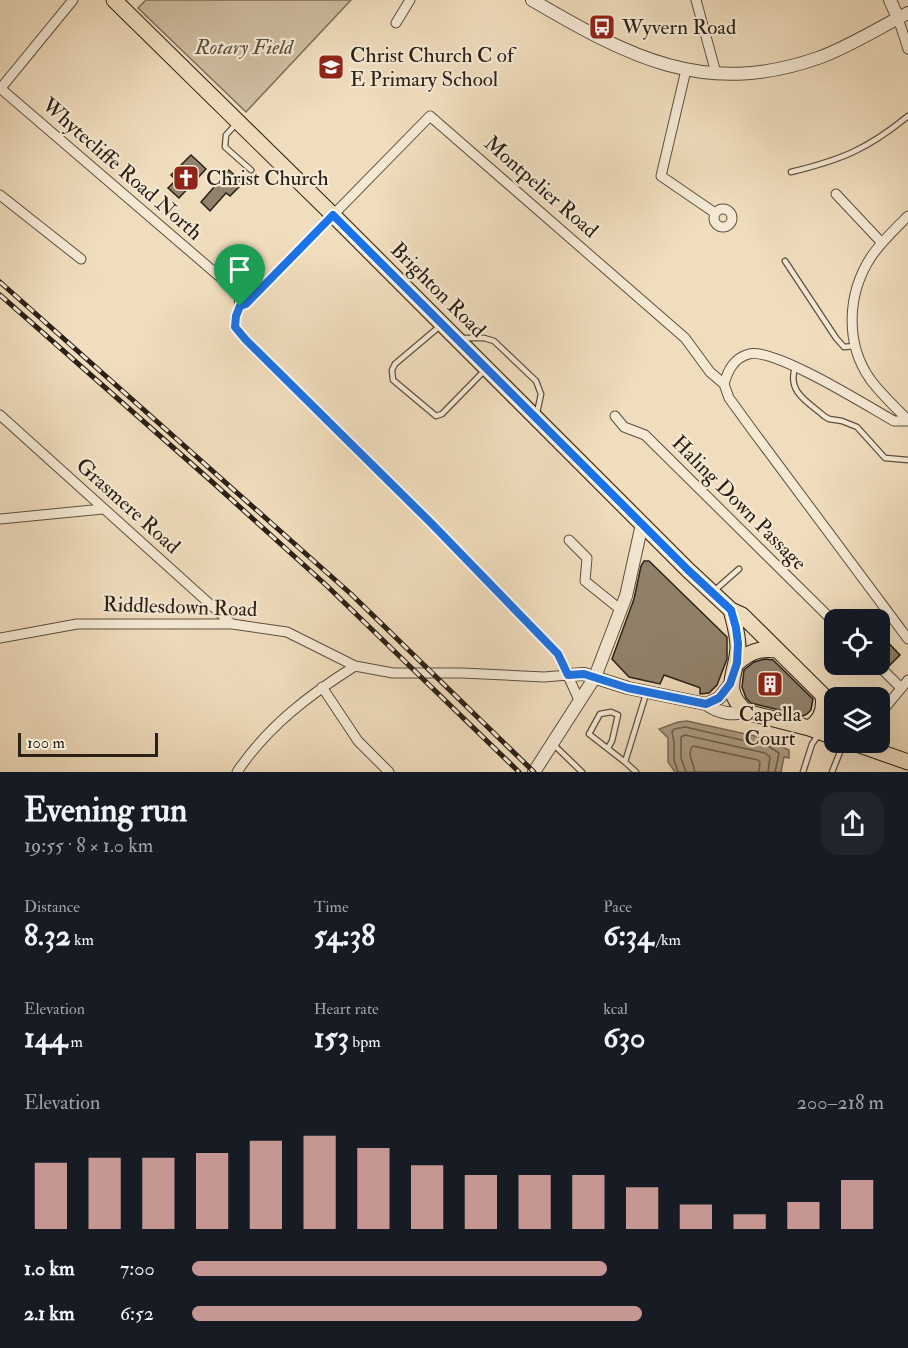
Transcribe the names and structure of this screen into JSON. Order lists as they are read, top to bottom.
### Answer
{
  "streets": {
    "main road": ["Brighton Road"],
    "street": [
      "Whytecliffe Road North",
      "Montpelier Road",
      "Haling Down Passage",
      "Grasmere Road",
      "Riddlesdown Road"
    ]
  },
  "crossings": [
    ["Montpelier Road", "Brighton Road"],
    ["Grasmere Road", "Riddlesdown Road"]
  ],
  "parks": ["Rotary Field"],
  "places": {
    "bus stop": ["Wyvern Road"],
    "school or university": ["Christ Church C of E Primary School"],
    "church": ["Christ Church"],
    "building": ["Capella Court"]
  },
  "scale_bar": "100 m",
  "page": {
    "scale": "100 m",
    "heading": ["Evening run", "19:55 · 8 × 1.0 km"],
    "stats": [
      ["Distance", "8.32 km"],
      ["Time", "54:38"],
      ["Pace", "6:34 /km"],
      ["Elevation", "144 m"],
      ["Heart rate", "153 bpm"],
      ["kcal", "630"]
    ],
    "chart": ["Elevation", "200–218 m"],
    "list": [
      {
        "name": "1.0 km",
        "note": "7:00"
      },
      {
        "name": "2.1 km",
        "note": "6:52"
      }
    ]
  }
}
